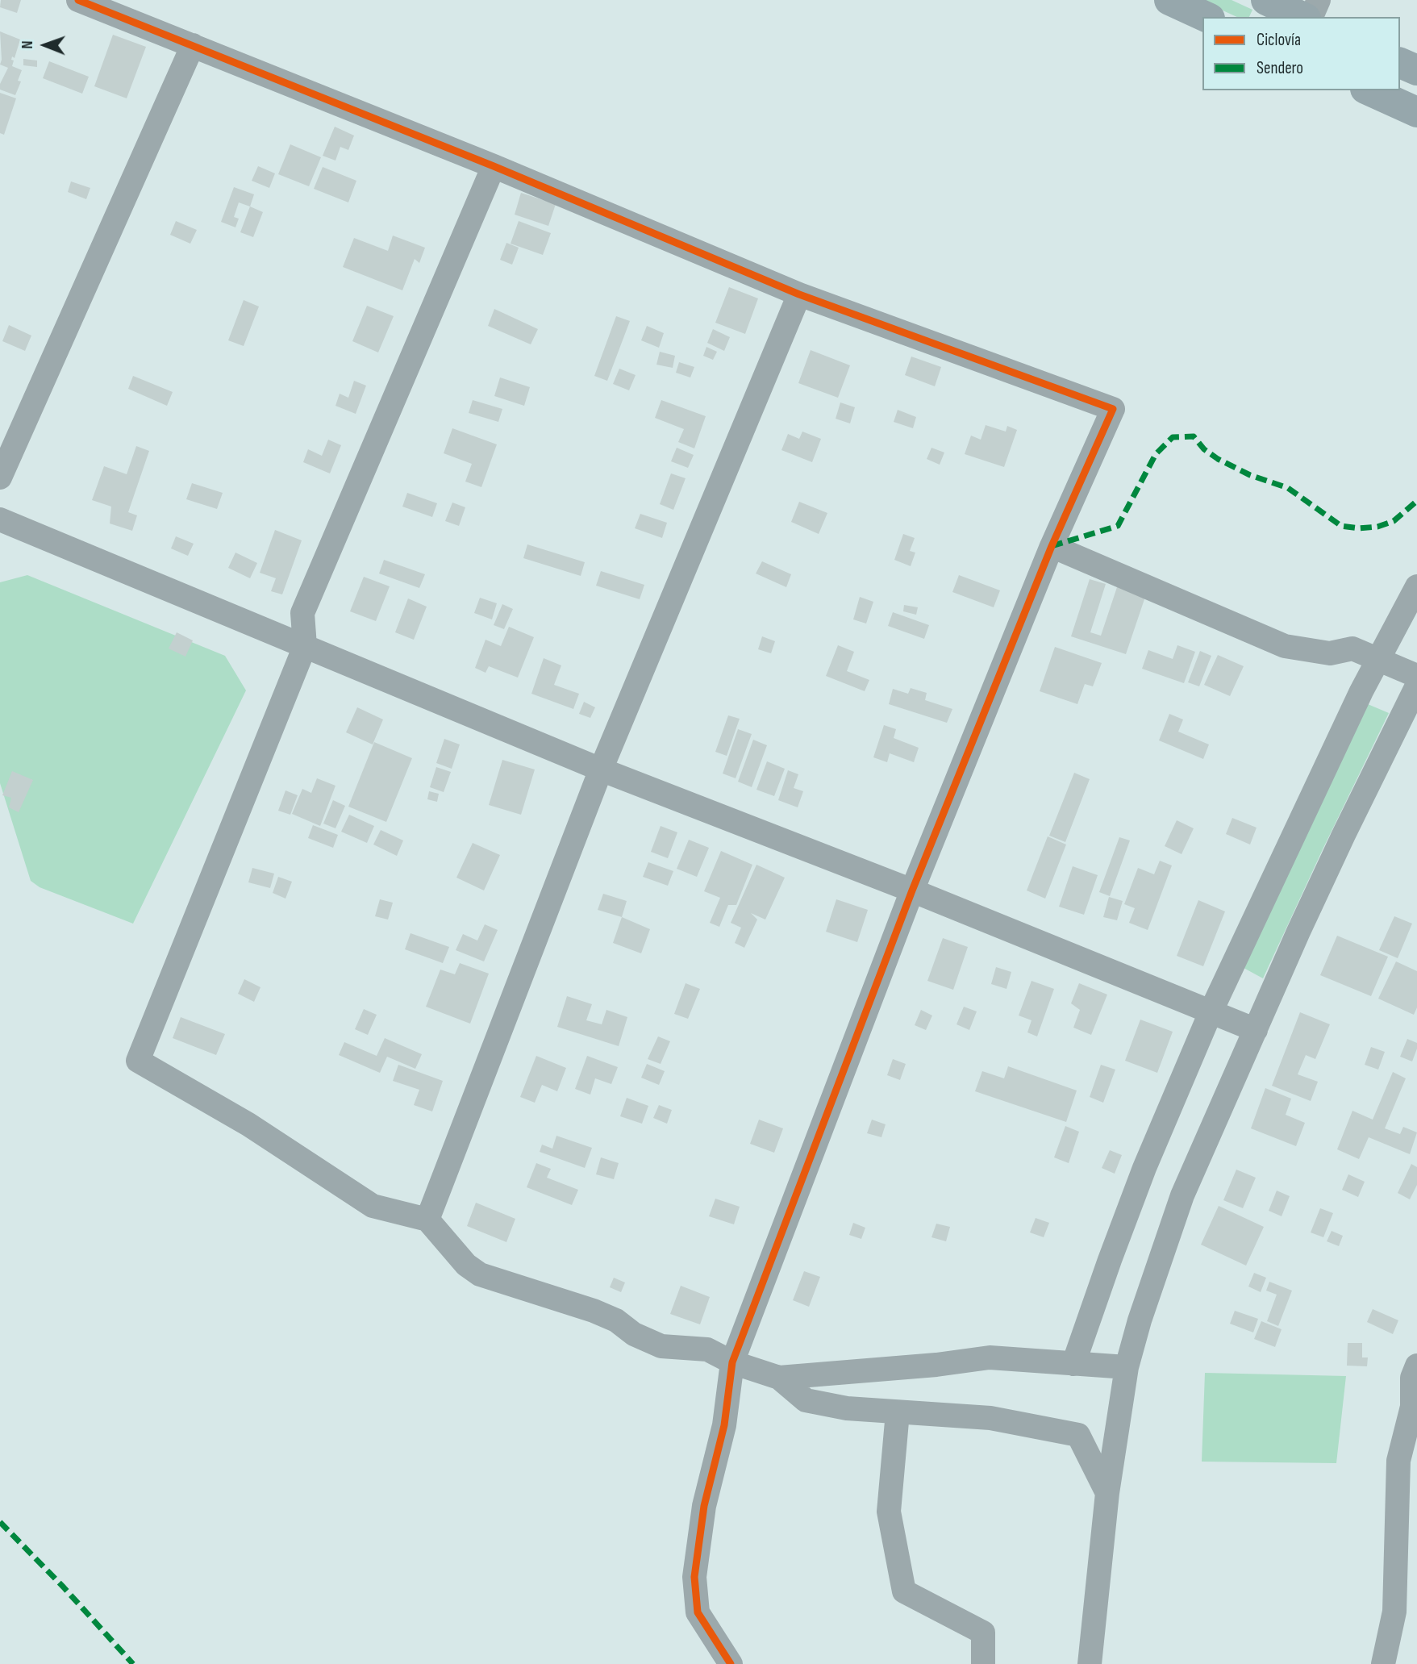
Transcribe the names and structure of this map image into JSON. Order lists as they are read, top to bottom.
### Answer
{
  "legend": ["Ciclovía", "Sendero"],
  "north": "left"
}
